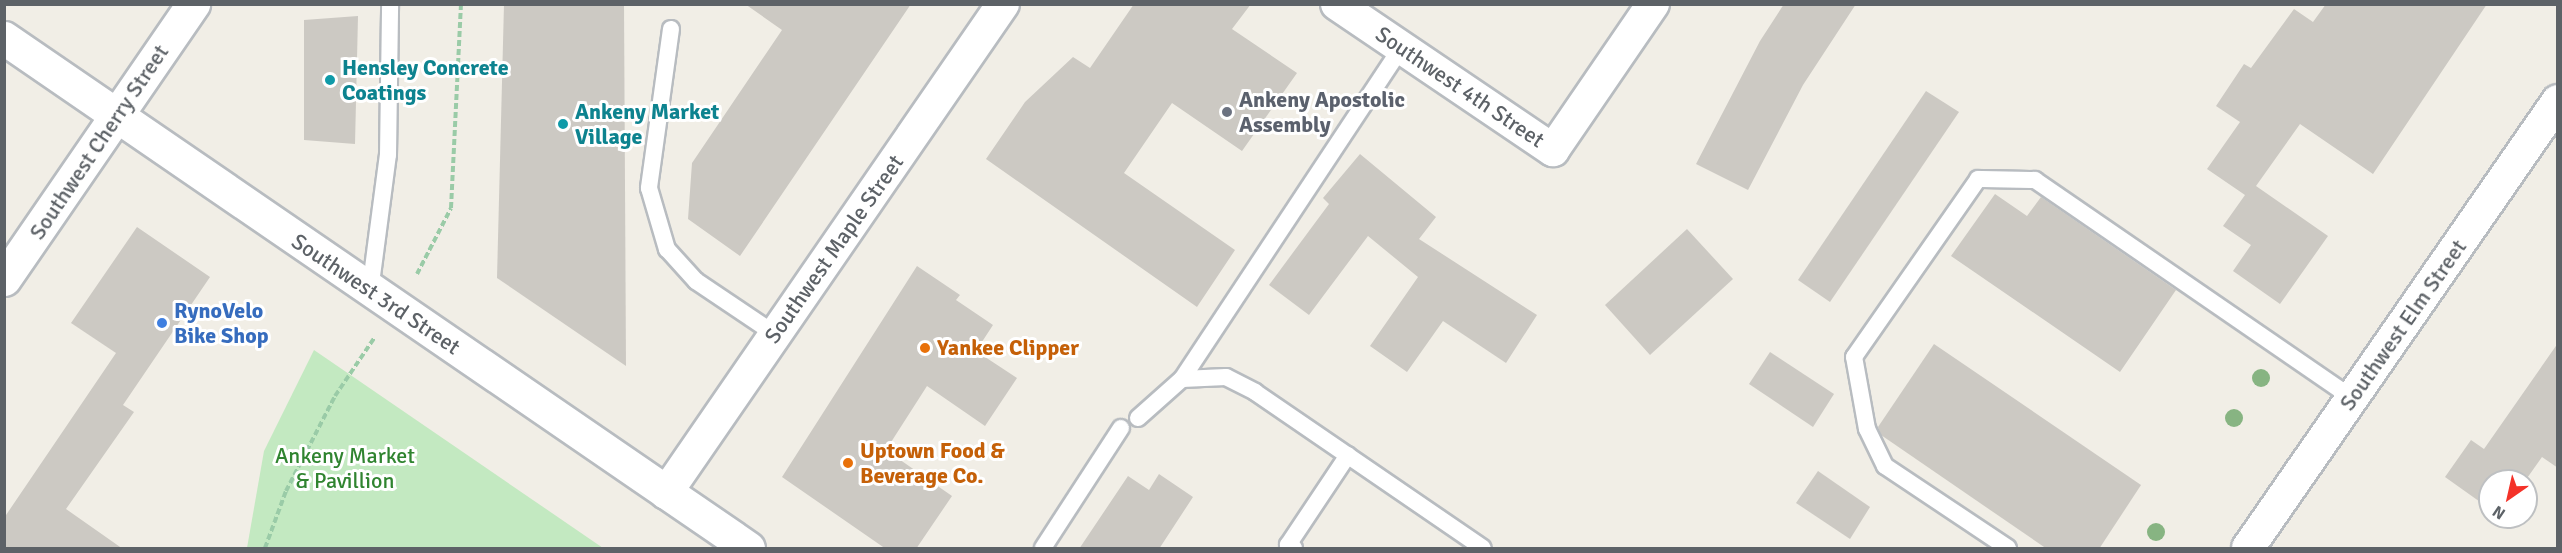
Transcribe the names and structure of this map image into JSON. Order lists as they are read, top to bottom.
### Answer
{
  "streets": {
    "street": [
      "Southwest 4th Street",
      "Southwest Cherry Street",
      "Southwest Maple Street",
      "Southwest 3rd Street",
      "Southwest Elm Street"
    ]
  },
  "crossings": [
    ["Southwest Cherry Street", "Southwest 3rd Street"],
    ["Southwest Maple Street", "Southwest 3rd Street"]
  ],
  "parks": ["Ankeny Market & Pavillion"],
  "places": [
    "Hensley Concrete Coatings",
    "Ankeny Apostolic Assembly",
    "Ankeny Market Village",
    "RynoVelo Bike Shop",
    "Yankee Clipper",
    "Uptown Food & Beverage Co."
  ],
  "north": "bottom left"
}
